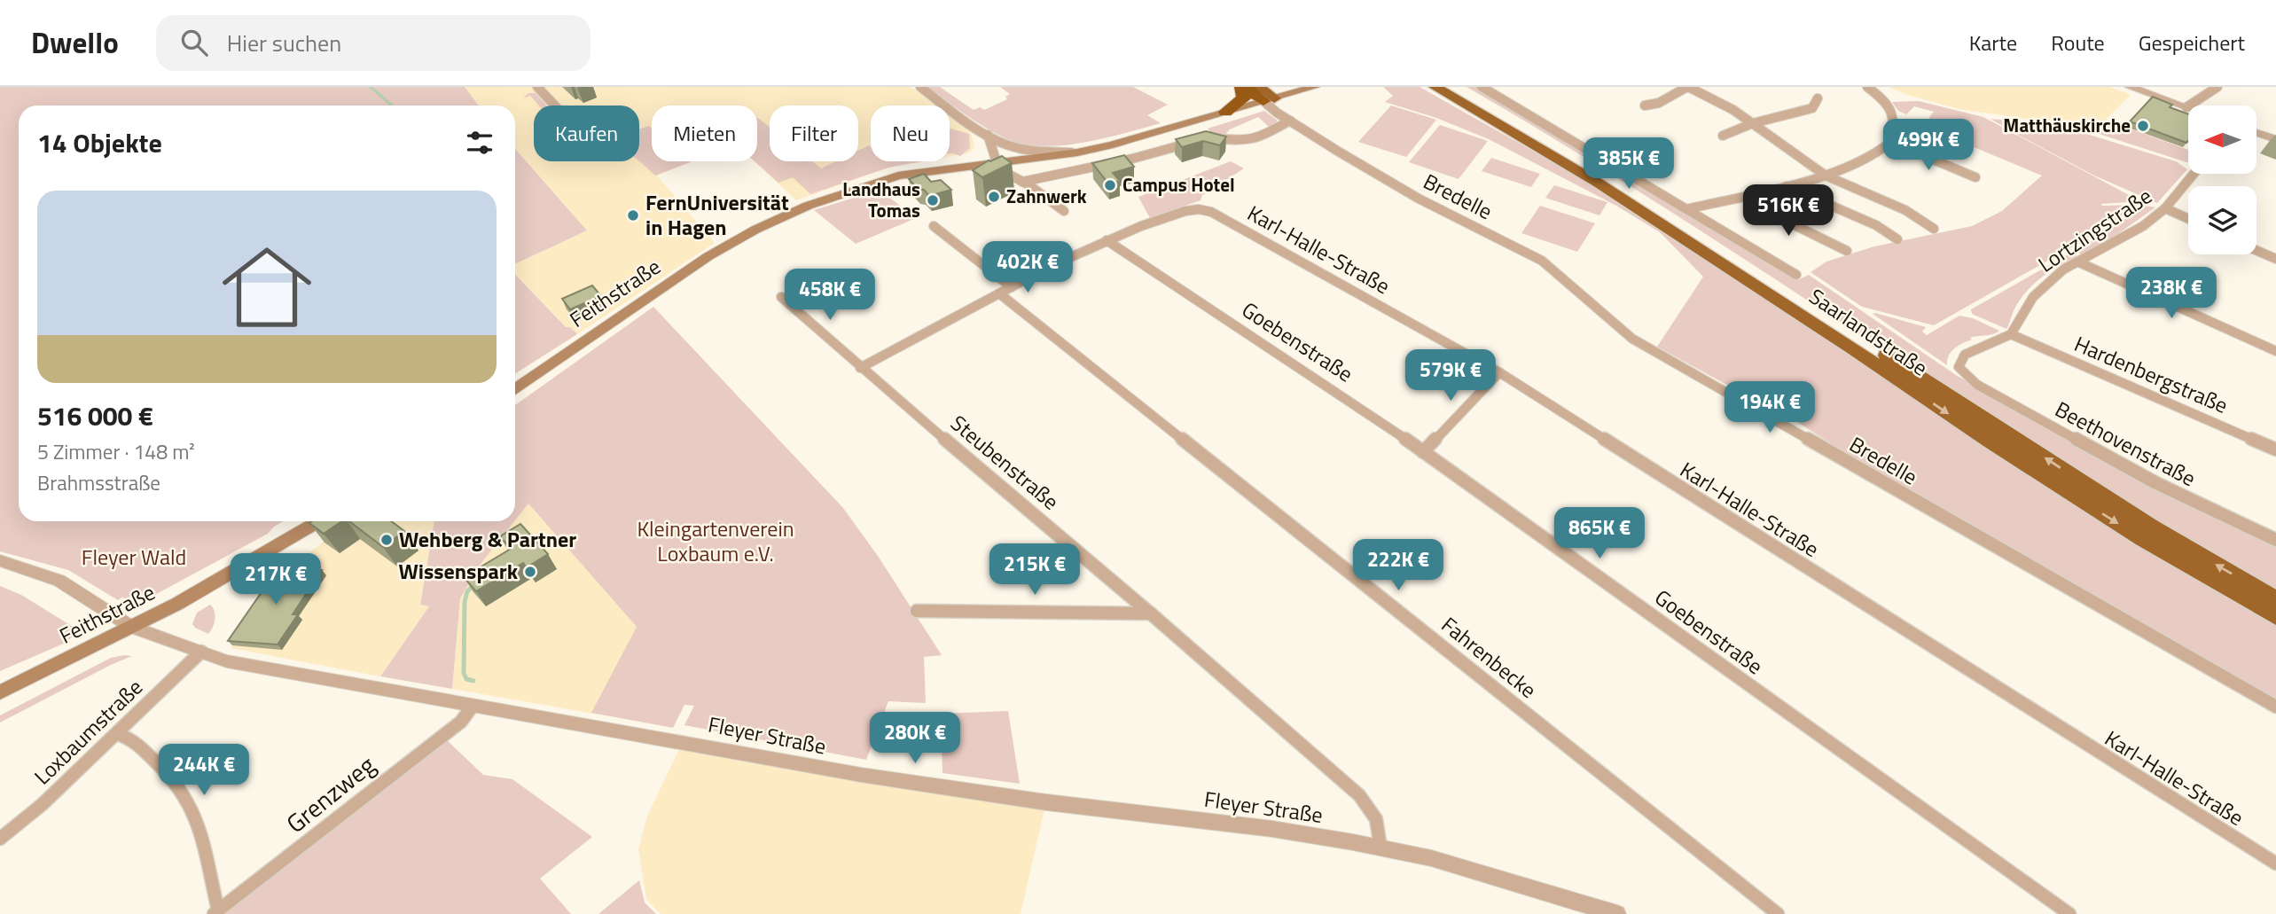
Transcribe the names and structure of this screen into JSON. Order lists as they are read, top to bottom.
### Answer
{
  "streets": {
    "highway": ["Saarlandstraße"],
    "main road": ["Feithstraße"],
    "street": [
      "Bredelle",
      "Lortzingstraße",
      "Karl-Halle-Straße",
      "Goebenstraße",
      "Hardenbergstraße",
      "Beethovenstraße",
      "Steubenstraße",
      "Fahrenbecke",
      "Loxbaumstraße",
      "Fleyer Straße",
      "Grenzweg"
    ]
  },
  "crossings": [
    ["Bredelle", "Feithstraße"],
    ["Lortzingstraße", "Hardenbergstraße"],
    ["Lortzingstraße", "Beethovenstraße"],
    ["Karl-Halle-Straße", "Goebenstraße"],
    ["Feithstraße", "Fleyer Straße"],
    ["Hardenbergstraße", "Beethovenstraße"],
    ["Steubenstraße", "Fleyer Straße"],
    ["Loxbaumstraße", "Fleyer Straße"],
    ["Fleyer Straße", "Grenzweg"]
  ],
  "parks": ["Kleingartenverein Loxbaum e.V.", "Fleyer Wald"],
  "places": [
    "Matthäuskirche",
    "Campus Hotel",
    "Zahnwerk",
    "Landhaus Tomas",
    "FernUniversität in Hagen",
    "Wehberg & Partner",
    "Wissenspark"
  ],
  "north": "left",
  "page": {
    "header": "Dwello",
    "search": "Hier suchen",
    "nav": ["Karte", "Route", "Gespeichert"],
    "chip": [
      "Kaufen",
      "Mieten",
      "Filter",
      "Neu"
    ],
    "heading": "14 Objekte",
    "price": [
      "499K €",
      "385K €",
      "516K €",
      "402K €",
      "238K €",
      "458K €",
      "579K €",
      "194K €",
      "865K €",
      "222K €",
      "215K €",
      "217K €",
      "280K €",
      "244K €"
    ],
    "list": [
      {
        "name": "516 000 €",
        "note": "5 Zimmer · 148 m² · Brahmsstraße"
      }
    ]
  }
}
